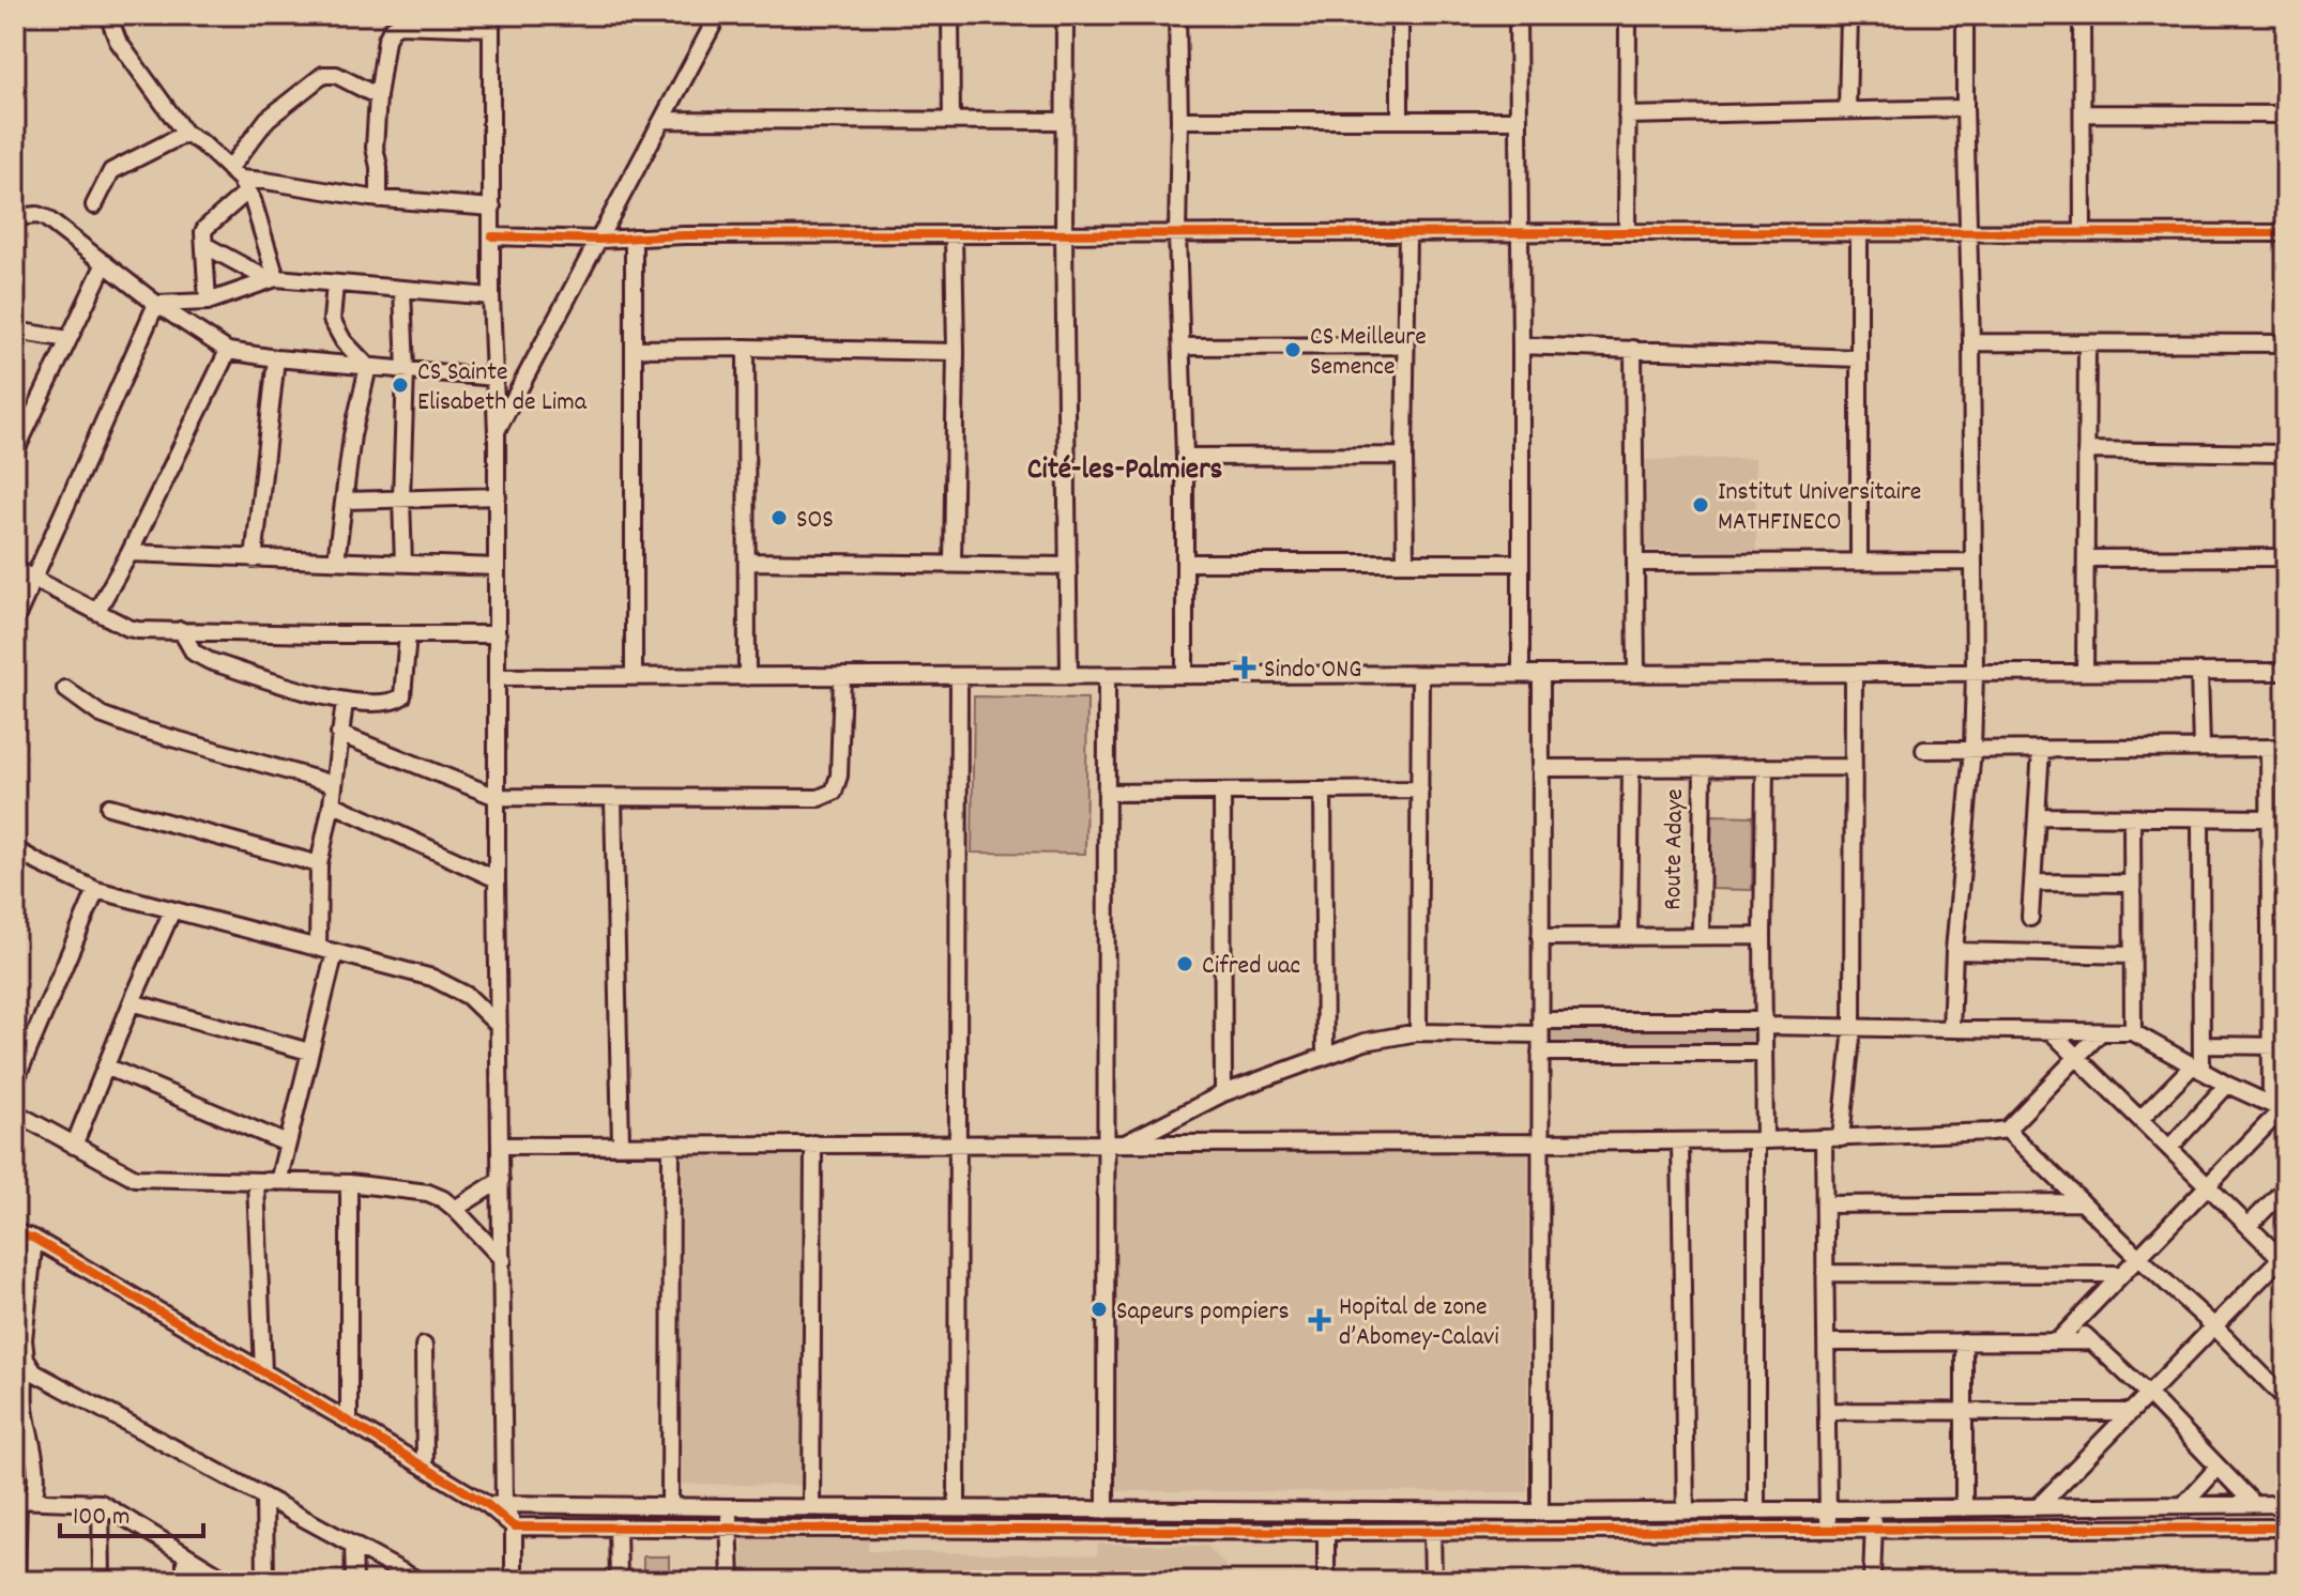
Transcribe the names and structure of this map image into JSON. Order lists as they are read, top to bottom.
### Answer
{
  "districts": ["Cité-les-Palmiers"],
  "places": {
    "other": [
      "CS Meilleure Semence",
      "CS Sainte Elisabeth de Lima",
      "Institut Universitaire MATHFINECO",
      "SOS",
      "Cifred uac",
      "Sapeurs pompiers"
    ],
    "health": ["Sindo ONG", "Hopital de zone d’Abomey-Calavi"]
  },
  "scale_bar": "100 m"
}
